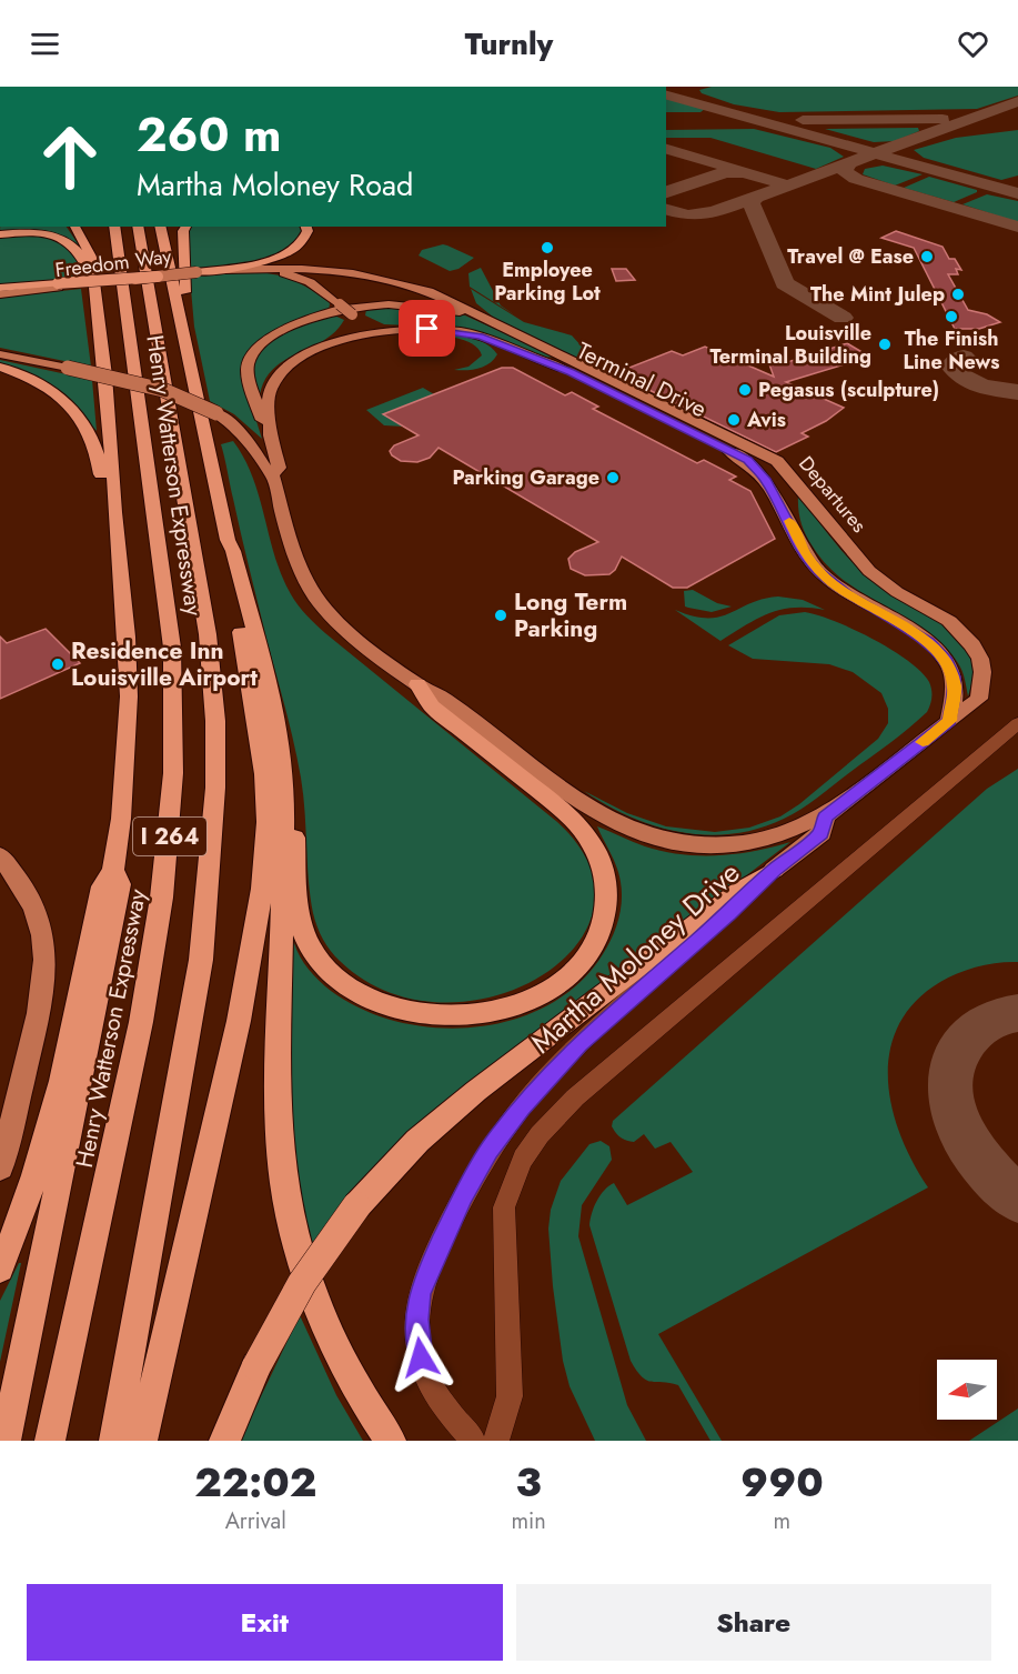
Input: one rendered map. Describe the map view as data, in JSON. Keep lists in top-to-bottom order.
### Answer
{
  "streets": {
    "highway": ["Henry Watterson Expressway", "I 264"],
    "main road": ["Freedom Way", "Terminal Drive", "Departures"],
    "street": ["Martha Moloney Drive"]
  },
  "crossings": [
    ["Terminal Drive", "Departures"]
  ],
  "places": [
    "Employee Parking Lot",
    "Travel @ Ease",
    "The Mint Julep",
    "The Finish Line News",
    "Louisville Terminal Building",
    "Pegasus (sculpture)",
    "Avis",
    "Parking Garage",
    "Long Term Parking",
    "Residence Inn Louisville Airport"
  ],
  "north": "left",
  "page": {
    "header": "Turnly",
    "turn": ["260 m", "Martha Moloney Road"],
    "eta": [
      "22:02",
      "Arrival",
      "3",
      "min",
      "990",
      "m"
    ],
    "buttons": ["Exit", "Share"]
  }
}
